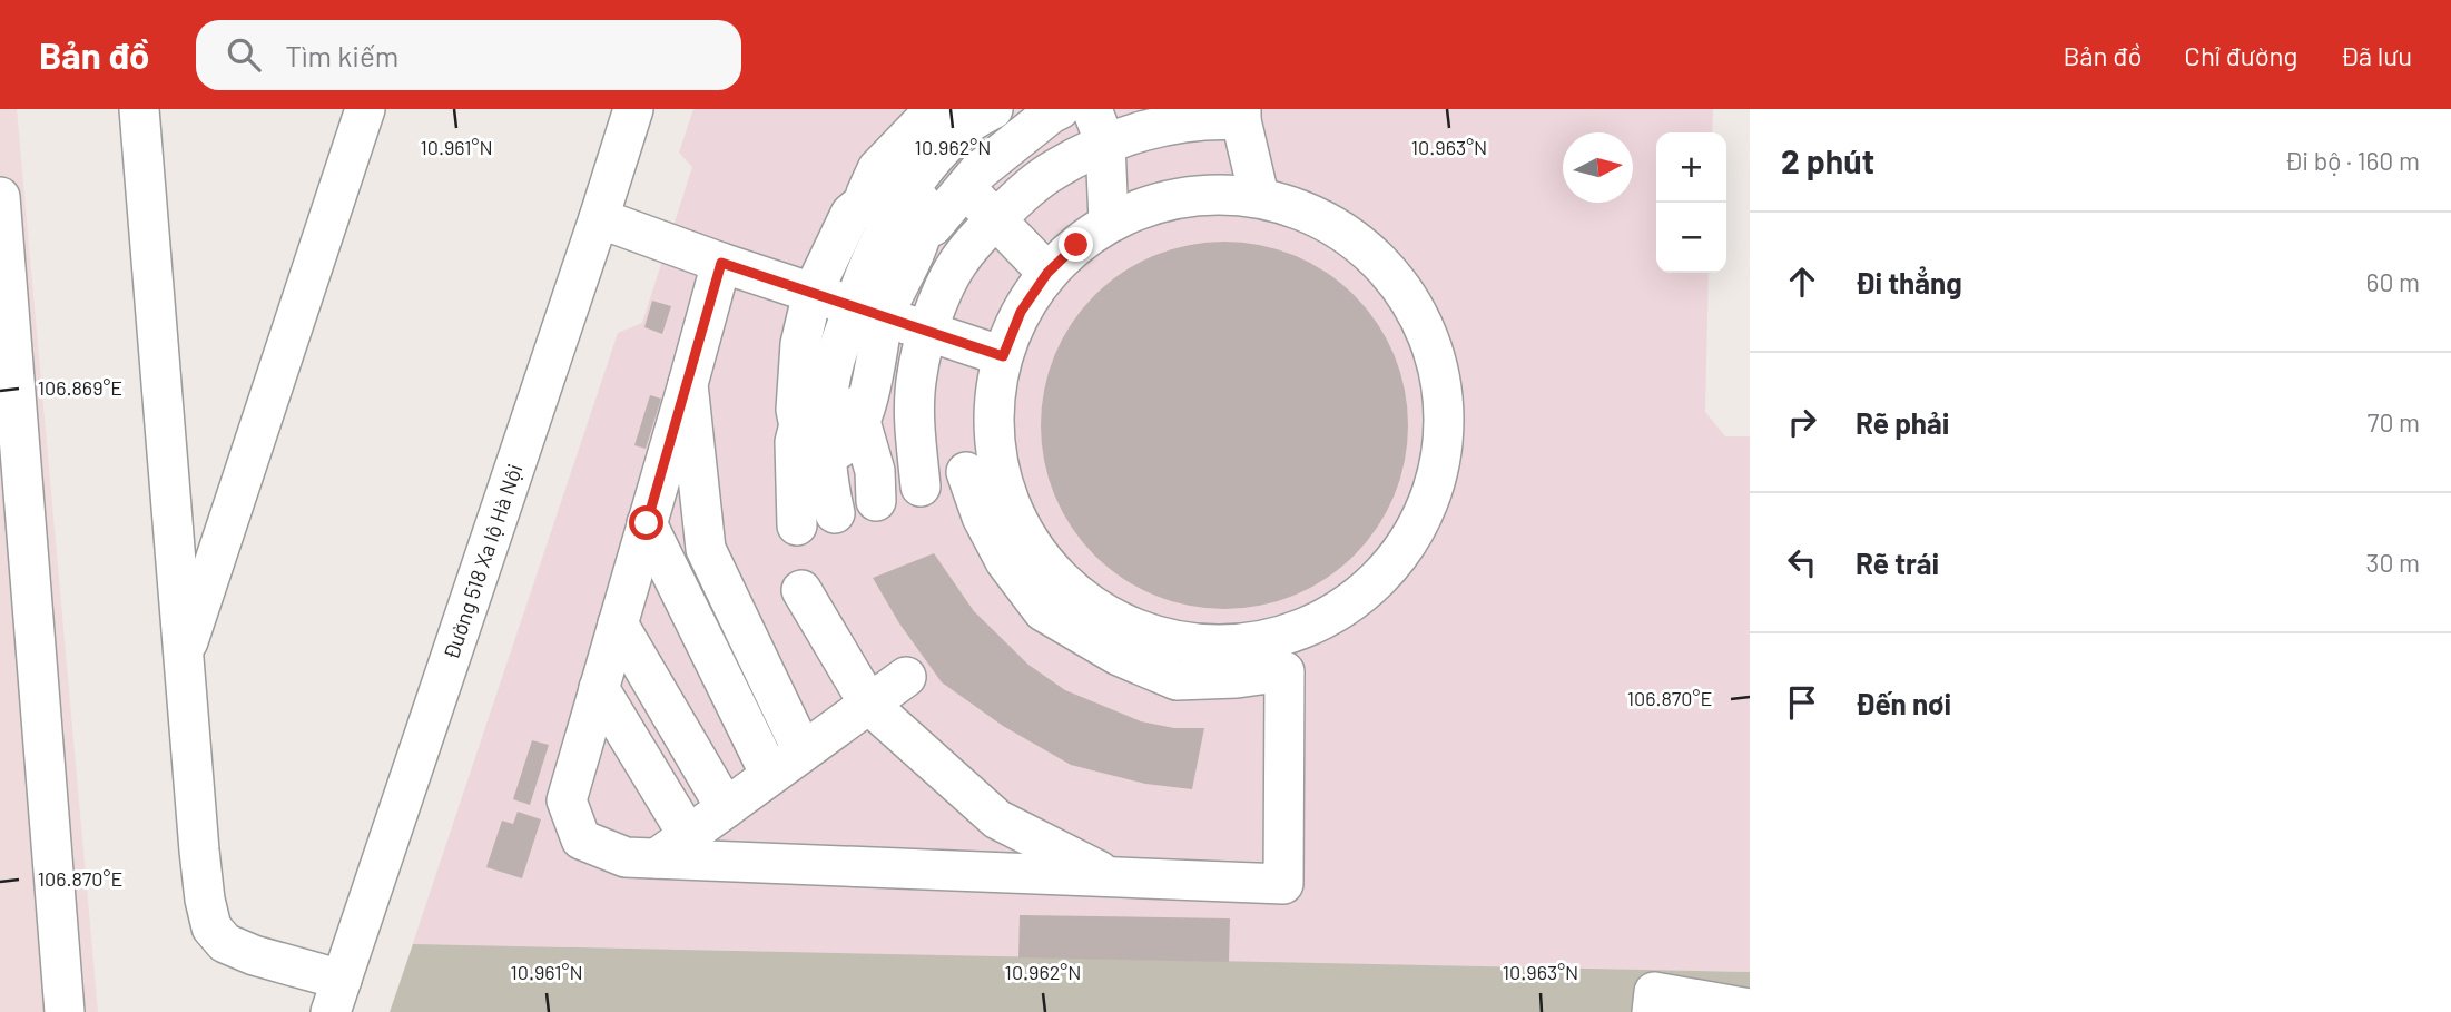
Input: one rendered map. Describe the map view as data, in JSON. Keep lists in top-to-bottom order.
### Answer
{
  "streets": {
    "street": ["Đường 518 Xa lộ Hà Nội"]
  },
  "north": "right",
  "page": {
    "header": "Bản đồ",
    "search": "Tìm kiếm",
    "nav": ["Bản đồ", "Chỉ đường", "Đã lưu"],
    "heading": ["2 phút", "Đi bộ · 160 m"],
    "map_buttons": ["+", "−"],
    "list": [
      ["Đi thẳng", "60 m"],
      ["Rẽ phải", "70 m"],
      ["Rẽ trái", "30 m"],
      "Đến nơi"
    ]
  },
  "coordinates": [
    "10.961°N",
    "10.962°N",
    "10.963°N",
    "106.869°E",
    "106.870°E"
  ]
}
